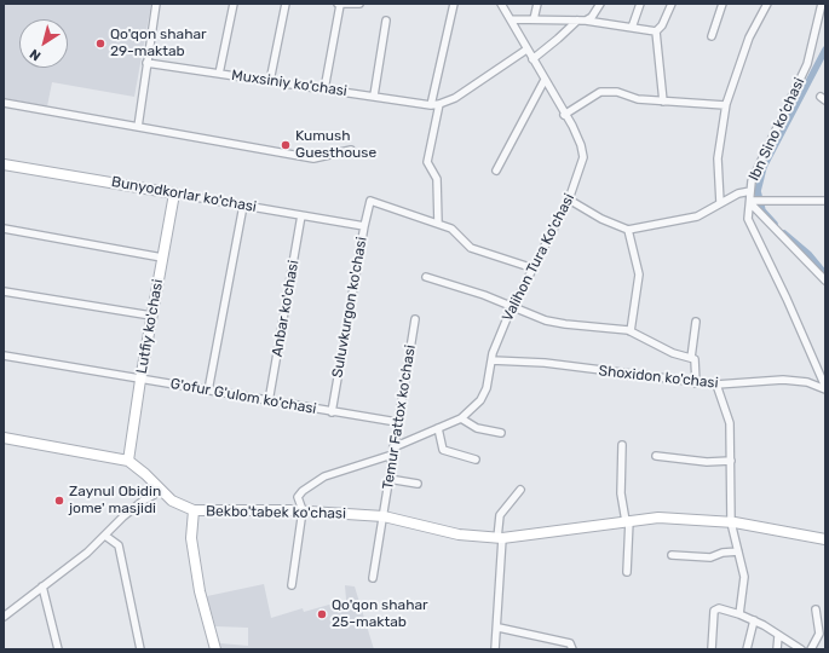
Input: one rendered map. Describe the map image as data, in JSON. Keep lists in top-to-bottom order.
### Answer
{
  "streets": {
    "main road": ["Bunyodkorlar ko'chasi", "Lutfiy ko'chasi", "Bekbo'tabek ko'chasi"],
    "street": [
      "Muxsiniy ko'chasi",
      "Ibn Sino ko‘chasi",
      "Valihon Tura Ko'chasi",
      "Suluvkurgon ko'chasi",
      "Anbar ko'chasi",
      "Shoxidon ko'chasi",
      "G'ofur G'ulom ko'chasi",
      "Temur Fattox ko'chasi"
    ]
  },
  "crossings": [
    ["Muxsiniy ko'chasi", "Valihon Tura Ko'chasi"],
    ["Ibn Sino ko‘chasi", "Shoxidon ko'chasi"],
    ["Bunyodkorlar ko'chasi", "Suluvkurgon ko'chasi"],
    ["Bunyodkorlar ko'chasi", "Anbar ko'chasi"],
    ["Bunyodkorlar ko'chasi", "Lutfiy ko'chasi"],
    ["Valihon Tura Ko'chasi", "Shoxidon ko'chasi"],
    ["Valihon Tura Ko'chasi", "Temur Fattox ko'chasi"],
    ["Valihon Tura Ko'chasi", "Bekbo'tabek ko'chasi"],
    ["Suluvkurgon ko'chasi", "G'ofur G'ulom ko'chasi"],
    ["Anbar ko'chasi", "G'ofur G'ulom ko'chasi"],
    ["Lutfiy ko'chasi", "G'ofur G'ulom ko'chasi"],
    ["Lutfiy ko'chasi", "Bekbo'tabek ko'chasi"],
    ["G'ofur G'ulom ko'chasi", "Temur Fattox ko'chasi"],
    ["Temur Fattox ko'chasi", "Bekbo'tabek ko'chasi"]
  ],
  "places": [
    "Qo'qon shahar 29-maktab",
    "Kumush Guesthouse",
    "Zaynul Obidin jome' masjidi",
    "Qo'qon shahar 25-maktab"
  ],
  "north": "bottom left"
}
